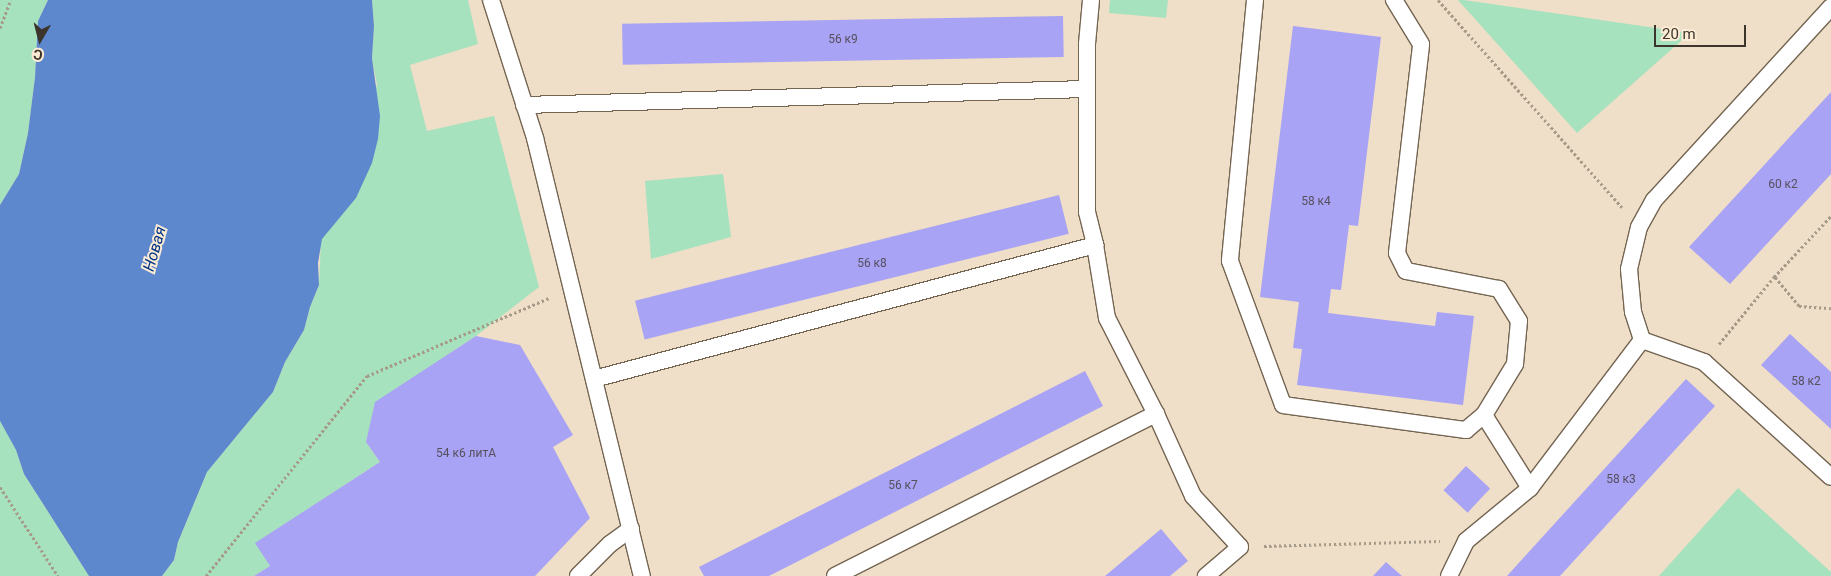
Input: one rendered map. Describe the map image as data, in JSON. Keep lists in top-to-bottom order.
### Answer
{
  "water": ["Новая"],
  "house_numbers": [
    "56 к9",
    "60 к2",
    "58 к4",
    "56 к8",
    "58 к2",
    "54 к6 литА",
    "58 к3",
    "56 к7"
  ],
  "scale_bar": "20 m",
  "north": "bottom"
}
